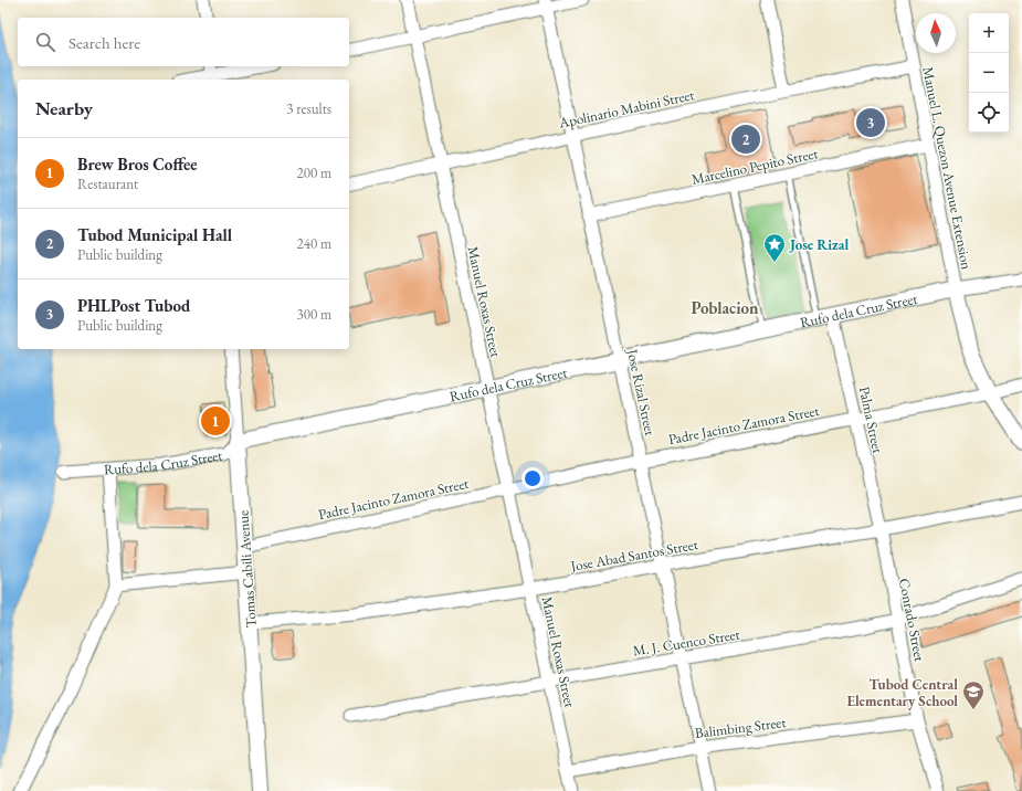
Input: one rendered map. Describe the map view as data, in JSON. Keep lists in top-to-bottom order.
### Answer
{
  "streets": {
    "street": [
      "Apolinario Mabini Street",
      "Marcelino Pepito Street",
      "Manuel L. Quezon Avenue Extension",
      "Manuel Roxas Street",
      "Rufo dela Cruz Street",
      "Jose Rizal Street",
      "Palma Street",
      "Padre Jacinto Zamora Street",
      "Jose Abad Santos Street",
      "Tomas Cabili Avenue",
      "Conrado Street",
      "M. J. Cuenco Street",
      "Balimbing Street"
    ]
  },
  "crossings": [
    ["Apolinario Mabini Street", "Manuel L. Quezon Avenue Extension"],
    ["Apolinario Mabini Street", "Manuel Roxas Street"],
    ["Apolinario Mabini Street", "Jose Rizal Street"],
    ["Marcelino Pepito Street", "Manuel L. Quezon Avenue Extension"],
    ["Marcelino Pepito Street", "Jose Rizal Street"],
    ["Manuel L. Quezon Avenue Extension", "Rufo dela Cruz Street"],
    ["Manuel Roxas Street", "Rufo dela Cruz Street"],
    ["Manuel Roxas Street", "Padre Jacinto Zamora Street"],
    ["Manuel Roxas Street", "Jose Abad Santos Street"],
    ["Manuel Roxas Street", "M. J. Cuenco Street"],
    ["Manuel Roxas Street", "Balimbing Street"],
    ["Rufo dela Cruz Street", "Jose Rizal Street"],
    ["Rufo dela Cruz Street", "Palma Street"],
    ["Rufo dela Cruz Street", "Tomas Cabili Avenue"],
    ["Jose Rizal Street", "Padre Jacinto Zamora Street"],
    ["Jose Rizal Street", "Jose Abad Santos Street"],
    ["Jose Rizal Street", "M. J. Cuenco Street"],
    ["Jose Rizal Street", "Balimbing Street"],
    ["Palma Street", "Padre Jacinto Zamora Street"],
    ["Palma Street", "Jose Abad Santos Street"],
    ["Palma Street", "Conrado Street"],
    ["Padre Jacinto Zamora Street", "Tomas Cabili Avenue"],
    ["Jose Abad Santos Street", "Tomas Cabili Avenue"],
    ["Jose Abad Santos Street", "Conrado Street"],
    ["Conrado Street", "M. J. Cuenco Street"],
    ["Conrado Street", "Balimbing Street"]
  ],
  "districts": ["Poblacion"],
  "places": {
    "place": ["Jose Rizal"],
    "school or university": ["Tubod Central Elementary School"]
  },
  "north": "top",
  "page": {
    "map_buttons": ["+", "−"],
    "search": "Search here",
    "heading": ["Nearby", "3 results"],
    "pins": ["3", "2", "1"],
    "list": [
      {
        "mark": "1",
        "name": "Brew Bros Coffee",
        "note": "Restaurant",
        "value": "200 m"
      },
      {
        "mark": "2",
        "name": "Tubod Municipal Hall",
        "note": "Public building",
        "value": "240 m"
      },
      {
        "mark": "3",
        "name": "PHLPost Tubod",
        "note": "Public building",
        "value": "300 m"
      }
    ]
  }
}
